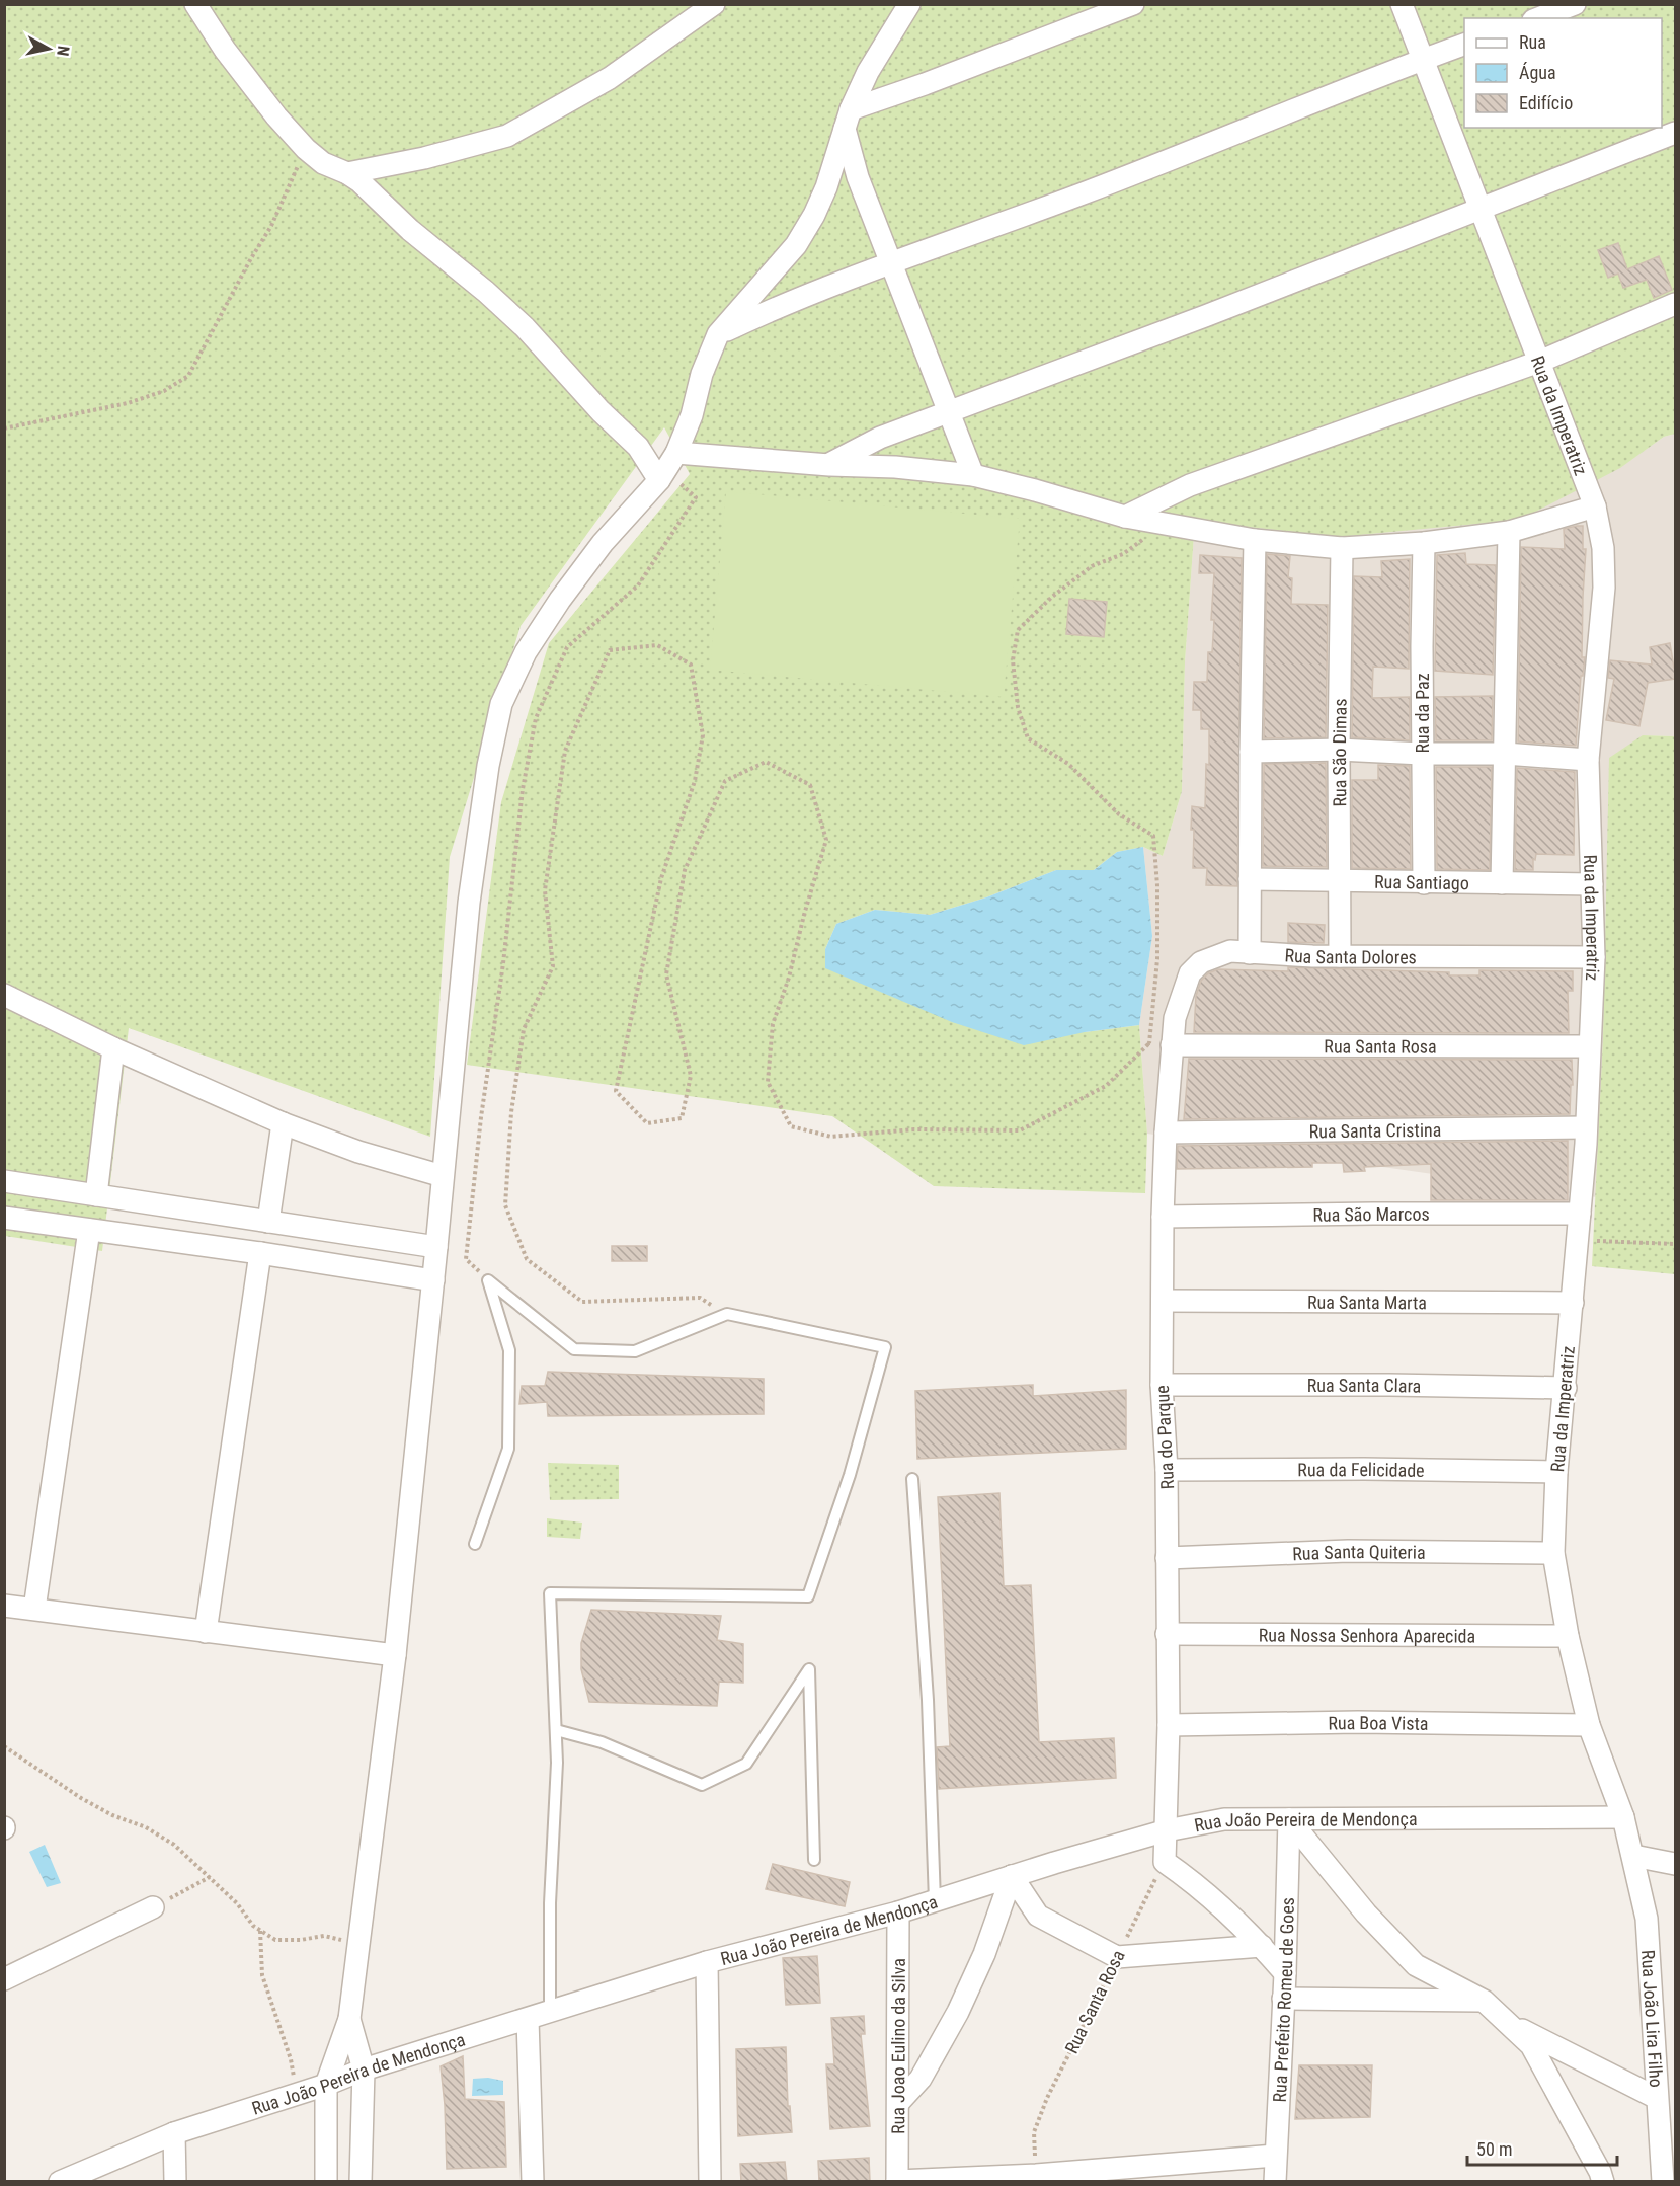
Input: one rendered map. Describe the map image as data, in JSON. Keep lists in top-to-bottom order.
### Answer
{
  "streets": {
    "street": [
      "Rua da Imperatriz",
      "Rua da Paz",
      "Rua São Dimas",
      "Rua Santiago",
      "Rua Santa Dolores",
      "Rua Santa Rosa",
      "Rua Santa Cristina",
      "Rua São Marcos",
      "Rua Santa Marta",
      "Rua Santa Clara",
      "Rua do Parque",
      "Rua da Felicidade",
      "Rua Santa Quiteria",
      "Rua Nossa Senhora Aparecida",
      "Rua Boa Vista",
      "Rua João Pereira de Mendonça",
      "Rua Prefeito Romeu de Goes",
      "Rua João Lira Filho",
      "Rua Joao Eulino da Silva"
    ]
  },
  "crossings": [
    ["Rua da Imperatriz", "Rua Santiago"],
    ["Rua da Imperatriz", "Rua Santa Dolores"],
    ["Rua da Imperatriz", "Rua Santa Rosa"],
    ["Rua da Imperatriz", "Rua Santa Cristina"],
    ["Rua da Imperatriz", "Rua São Marcos"],
    ["Rua da Imperatriz", "Rua Santa Marta"],
    ["Rua da Imperatriz", "Rua Santa Clara"],
    ["Rua da Imperatriz", "Rua da Felicidade"],
    ["Rua da Imperatriz", "Rua Santa Quiteria"],
    ["Rua da Imperatriz", "Rua Nossa Senhora Aparecida"],
    ["Rua da Imperatriz", "Rua Boa Vista"],
    ["Rua da Imperatriz", "Rua João Pereira de Mendonça"],
    ["Rua da Imperatriz", "Rua João Lira Filho"],
    ["Rua da Paz", "Rua Santiago"],
    ["Rua São Dimas", "Rua Santiago"],
    ["Rua São Dimas", "Rua Santa Dolores"],
    ["Rua Santa Dolores", "Rua Santa Rosa"],
    ["Rua Santa Dolores", "Rua do Parque"],
    ["Rua Santa Rosa", "Rua do Parque"],
    ["Rua Santa Cristina", "Rua do Parque"],
    ["Rua São Marcos", "Rua do Parque"],
    ["Rua Santa Marta", "Rua do Parque"],
    ["Rua Santa Clara", "Rua do Parque"],
    ["Rua do Parque", "Rua da Felicidade"],
    ["Rua do Parque", "Rua Santa Quiteria"],
    ["Rua do Parque", "Rua Nossa Senhora Aparecida"],
    ["Rua do Parque", "Rua Boa Vista"],
    ["Rua do Parque", "Rua João Pereira de Mendonça"],
    ["Rua João Pereira de Mendonça", "Rua Prefeito Romeu de Goes"],
    ["Rua João Pereira de Mendonça", "Rua Joao Eulino da Silva"]
  ],
  "legend": ["Rua", "Água", "Edifício"],
  "scale_bar": "50 m",
  "north": "right"
}
